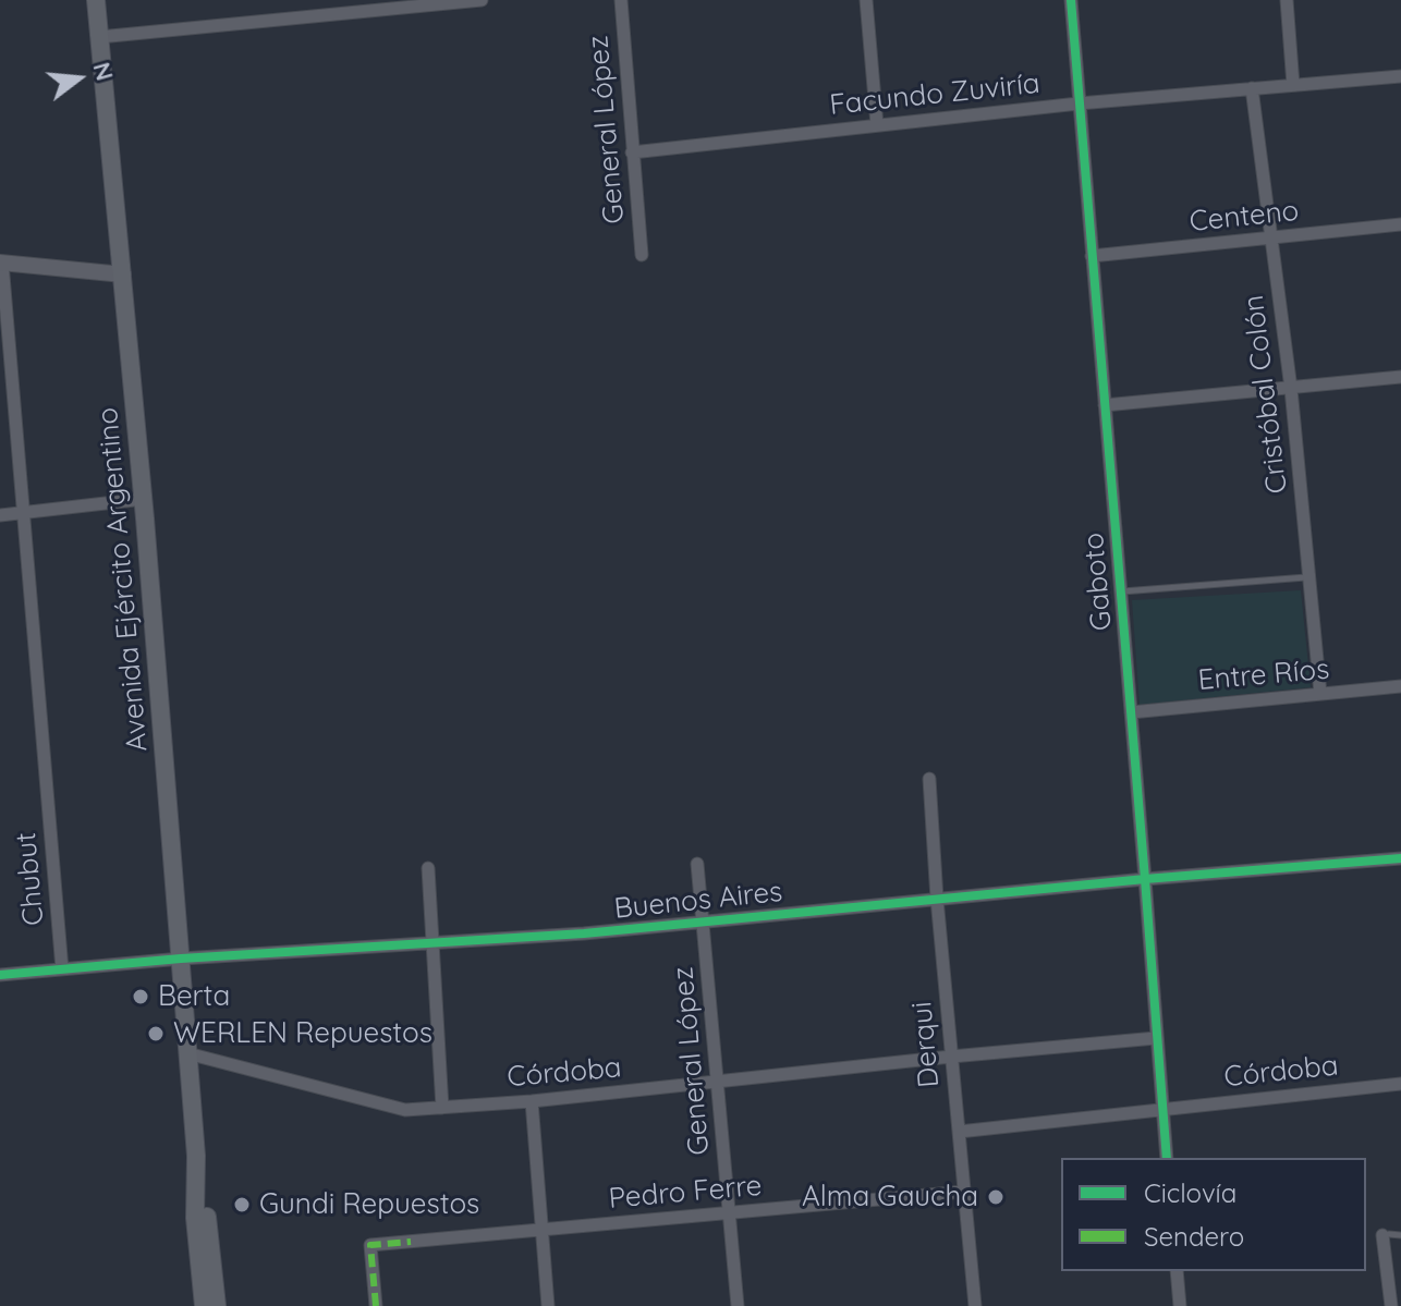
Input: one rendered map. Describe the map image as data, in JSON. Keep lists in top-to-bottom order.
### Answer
{
  "streets": {
    "main road": ["Avenida Ejército Argentino"],
    "street": [
      "Facundo Zuviría",
      "General López",
      "Centeno",
      "Cristóbal Colón",
      "Gaboto",
      "Entre Ríos",
      "Chubut",
      "Buenos Aires",
      "Derqui",
      "Córdoba",
      "Pedro Ferre"
    ]
  },
  "crossings": [
    ["Facundo Zuviría", "General López"],
    ["Facundo Zuviría", "Cristóbal Colón"],
    ["Facundo Zuviría", "Gaboto"],
    ["General López", "Buenos Aires"],
    ["General López", "Córdoba"],
    ["General López", "Pedro Ferre"],
    ["Centeno", "Cristóbal Colón"],
    ["Centeno", "Gaboto"],
    ["Cristóbal Colón", "Entre Ríos"],
    ["Avenida Ejército Argentino", "Buenos Aires"],
    ["Avenida Ejército Argentino", "Córdoba"],
    ["Gaboto", "Entre Ríos"],
    ["Gaboto", "Buenos Aires"],
    ["Gaboto", "Córdoba"],
    ["Chubut", "Buenos Aires"],
    ["Buenos Aires", "Derqui"],
    ["Derqui", "Córdoba"],
    ["Derqui", "Pedro Ferre"]
  ],
  "places": [
    "Berta",
    "WERLEN Repuestos",
    "Alma Gaucha",
    "Gundi Repuestos"
  ],
  "legend": ["Ciclovía", "Sendero"],
  "north": "right"
}
